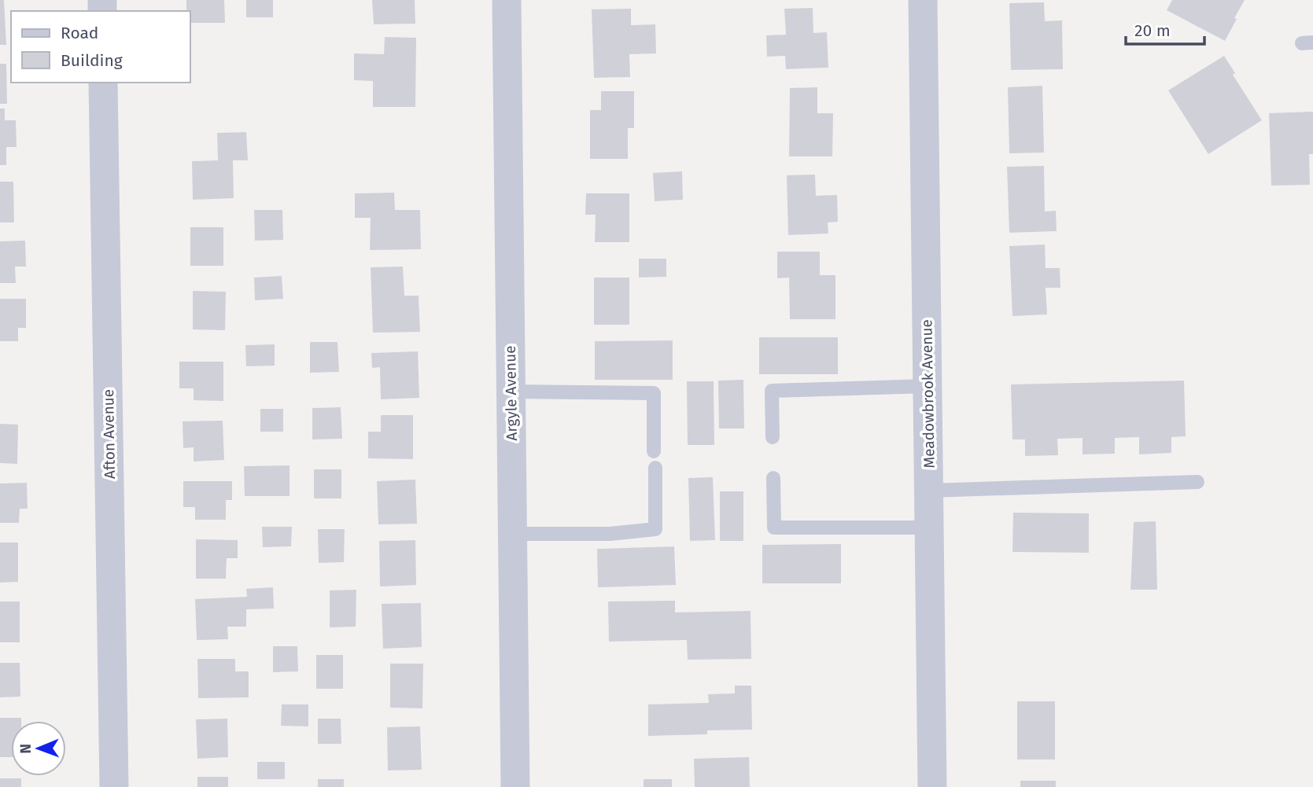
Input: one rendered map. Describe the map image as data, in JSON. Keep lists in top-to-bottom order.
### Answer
{
  "streets": {
    "street": ["Argyle Avenue", "Meadowbrook Avenue", "Afton Avenue"]
  },
  "legend": ["Road", "Building"],
  "scale_bar": "20 m",
  "north": "left"
}
